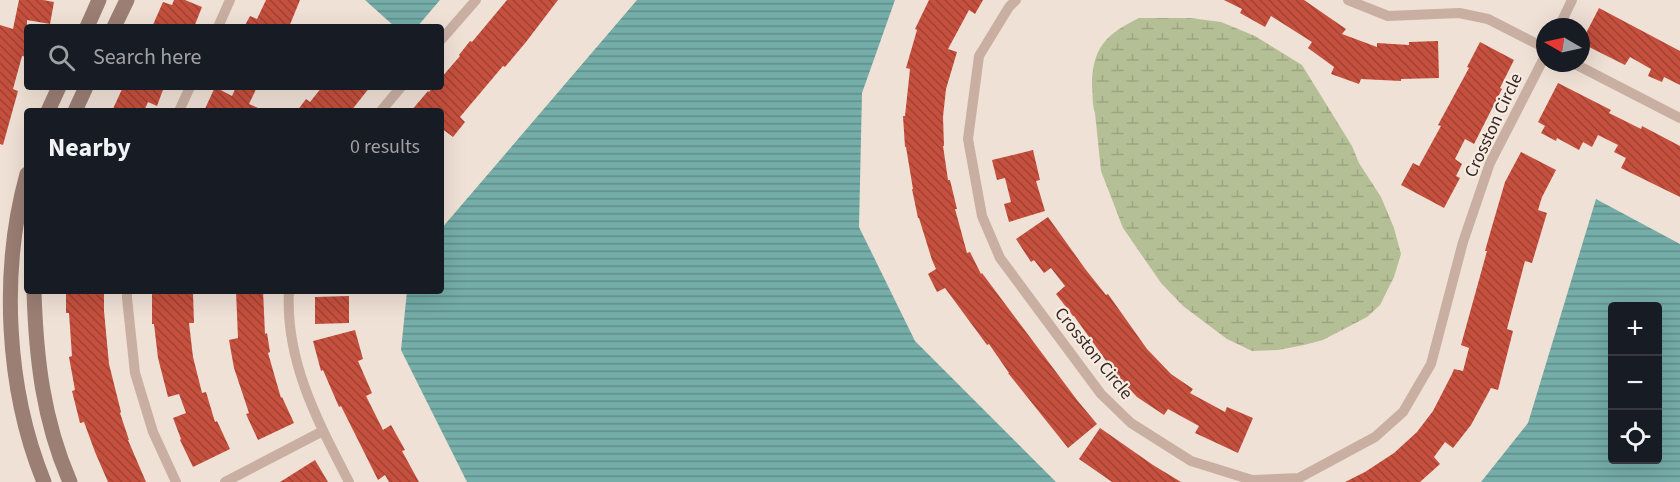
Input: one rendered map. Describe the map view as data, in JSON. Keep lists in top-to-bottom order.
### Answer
{
  "streets": {
    "street": ["Crosston Circle"]
  },
  "north": "left",
  "page": {
    "search": "Search here",
    "heading": ["Nearby", "0 results"],
    "map_buttons": ["+", "−"]
  }
}
